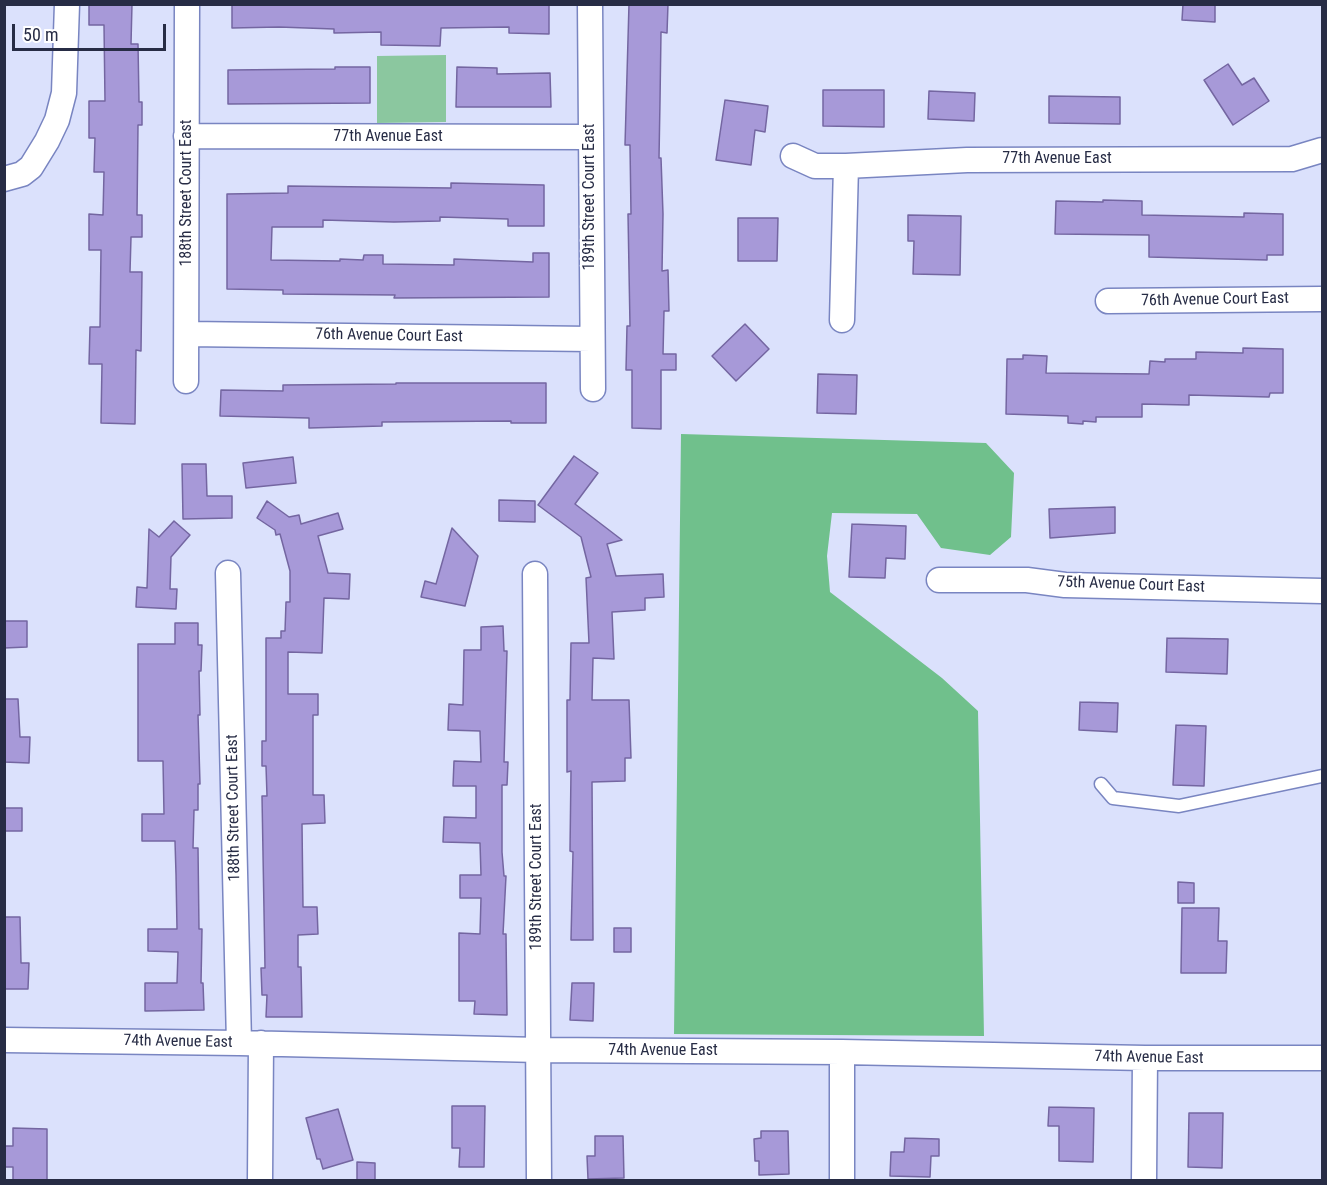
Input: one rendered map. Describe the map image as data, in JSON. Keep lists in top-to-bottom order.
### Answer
{
  "streets": {
    "street": [
      "77th Avenue East",
      "188th Street Court East",
      "189th Street Court East",
      "76th Avenue Court East",
      "75th Avenue Court East",
      "74th Avenue East"
    ]
  },
  "crossings": [
    ["77th Avenue East", "188th Street Court East"],
    ["77th Avenue East", "189th Street Court East"],
    ["188th Street Court East", "76th Avenue Court East"],
    ["188th Street Court East", "74th Avenue East"],
    ["189th Street Court East", "76th Avenue Court East"],
    ["189th Street Court East", "74th Avenue East"]
  ],
  "scale_bar": "50 m"
}
